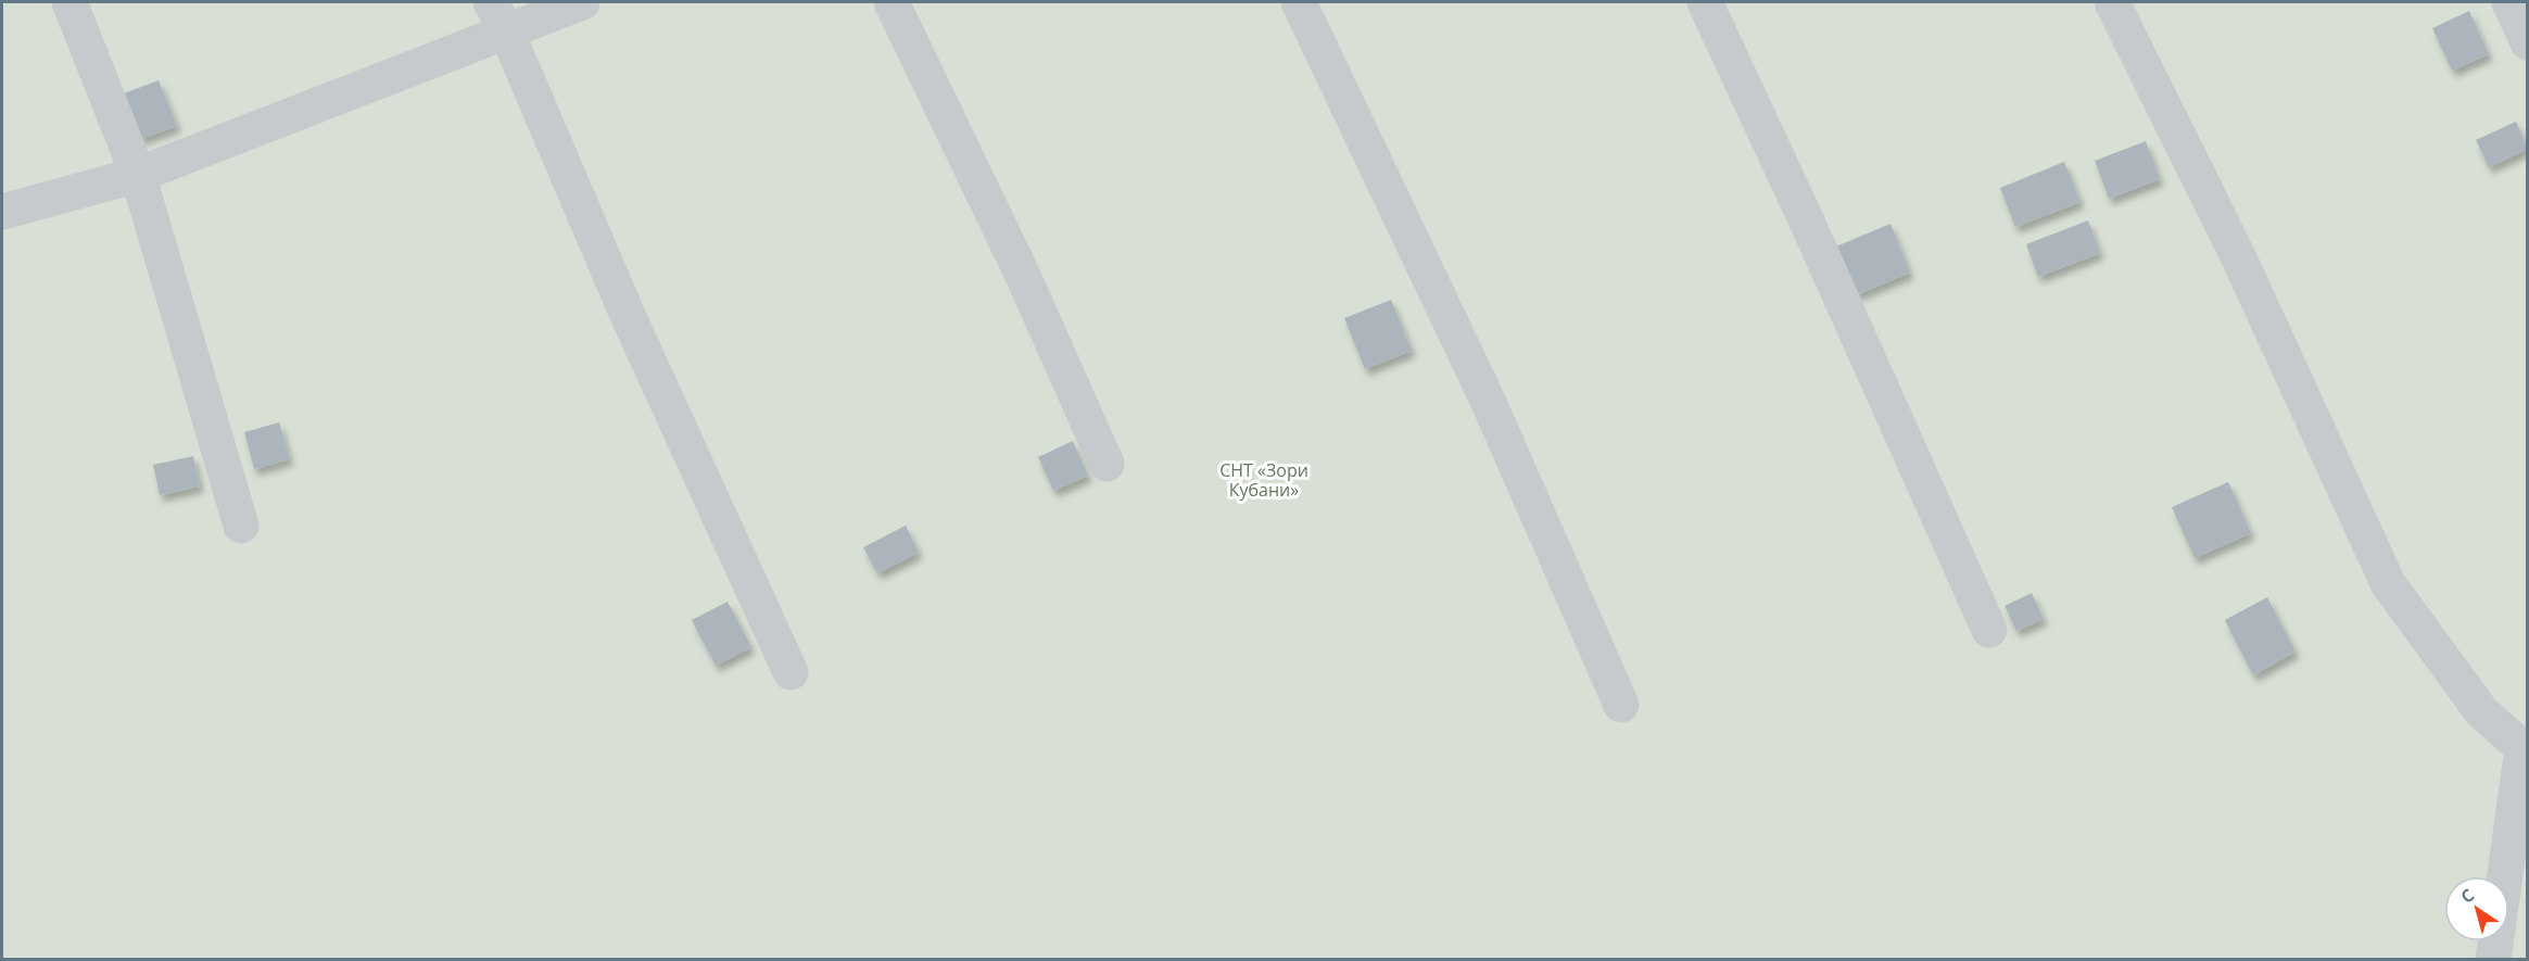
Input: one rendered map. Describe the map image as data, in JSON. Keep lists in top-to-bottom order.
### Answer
{
  "parks": ["СНТ «Зори Кубани»"],
  "north": "top left"
}
